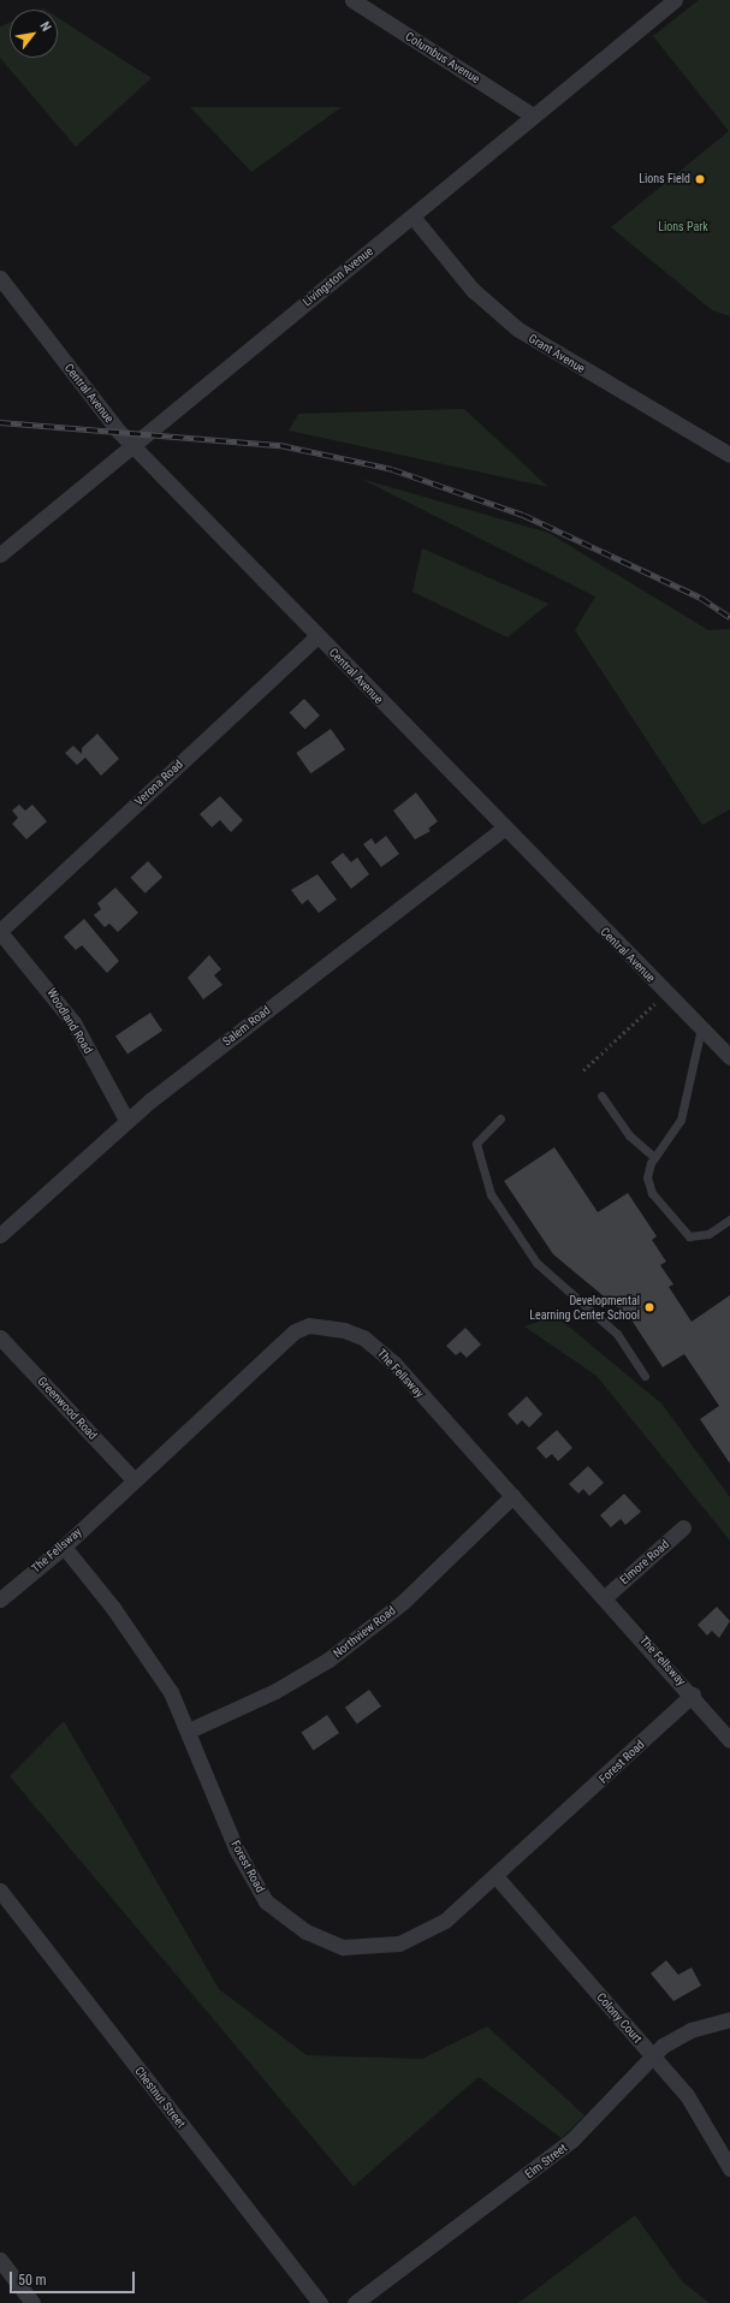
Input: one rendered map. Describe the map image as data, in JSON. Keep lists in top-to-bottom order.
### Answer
{
  "streets": {
    "street": [
      "Columbus Avenue",
      "Livingston Avenue",
      "Grant Avenue",
      "Central Avenue",
      "Verona Road",
      "Woodland Road",
      "Salem Road",
      "The Fellsway",
      "Greenwood Road",
      "Elmore Road",
      "Northview Road",
      "Forest Road",
      "Colony Court",
      "Chestnut Street",
      "Elm Street"
    ]
  },
  "crossings": [
    ["Columbus Avenue", "Livingston Avenue"],
    ["Livingston Avenue", "Grant Avenue"],
    ["Livingston Avenue", "Central Avenue"],
    ["Central Avenue", "Verona Road"],
    ["Central Avenue", "Salem Road"],
    ["Verona Road", "Woodland Road"],
    ["Woodland Road", "Salem Road"],
    ["The Fellsway", "Greenwood Road"],
    ["The Fellsway", "Elmore Road"],
    ["The Fellsway", "Northview Road"],
    ["The Fellsway", "Forest Road"],
    ["Northview Road", "Forest Road"],
    ["Forest Road", "Colony Court"],
    ["Colony Court", "Elm Street"]
  ],
  "parks": ["Lions Park"],
  "places": ["Lions Field", "Developmental Learning Center School"],
  "scale_bar": "50 m",
  "north": "top right"
}
